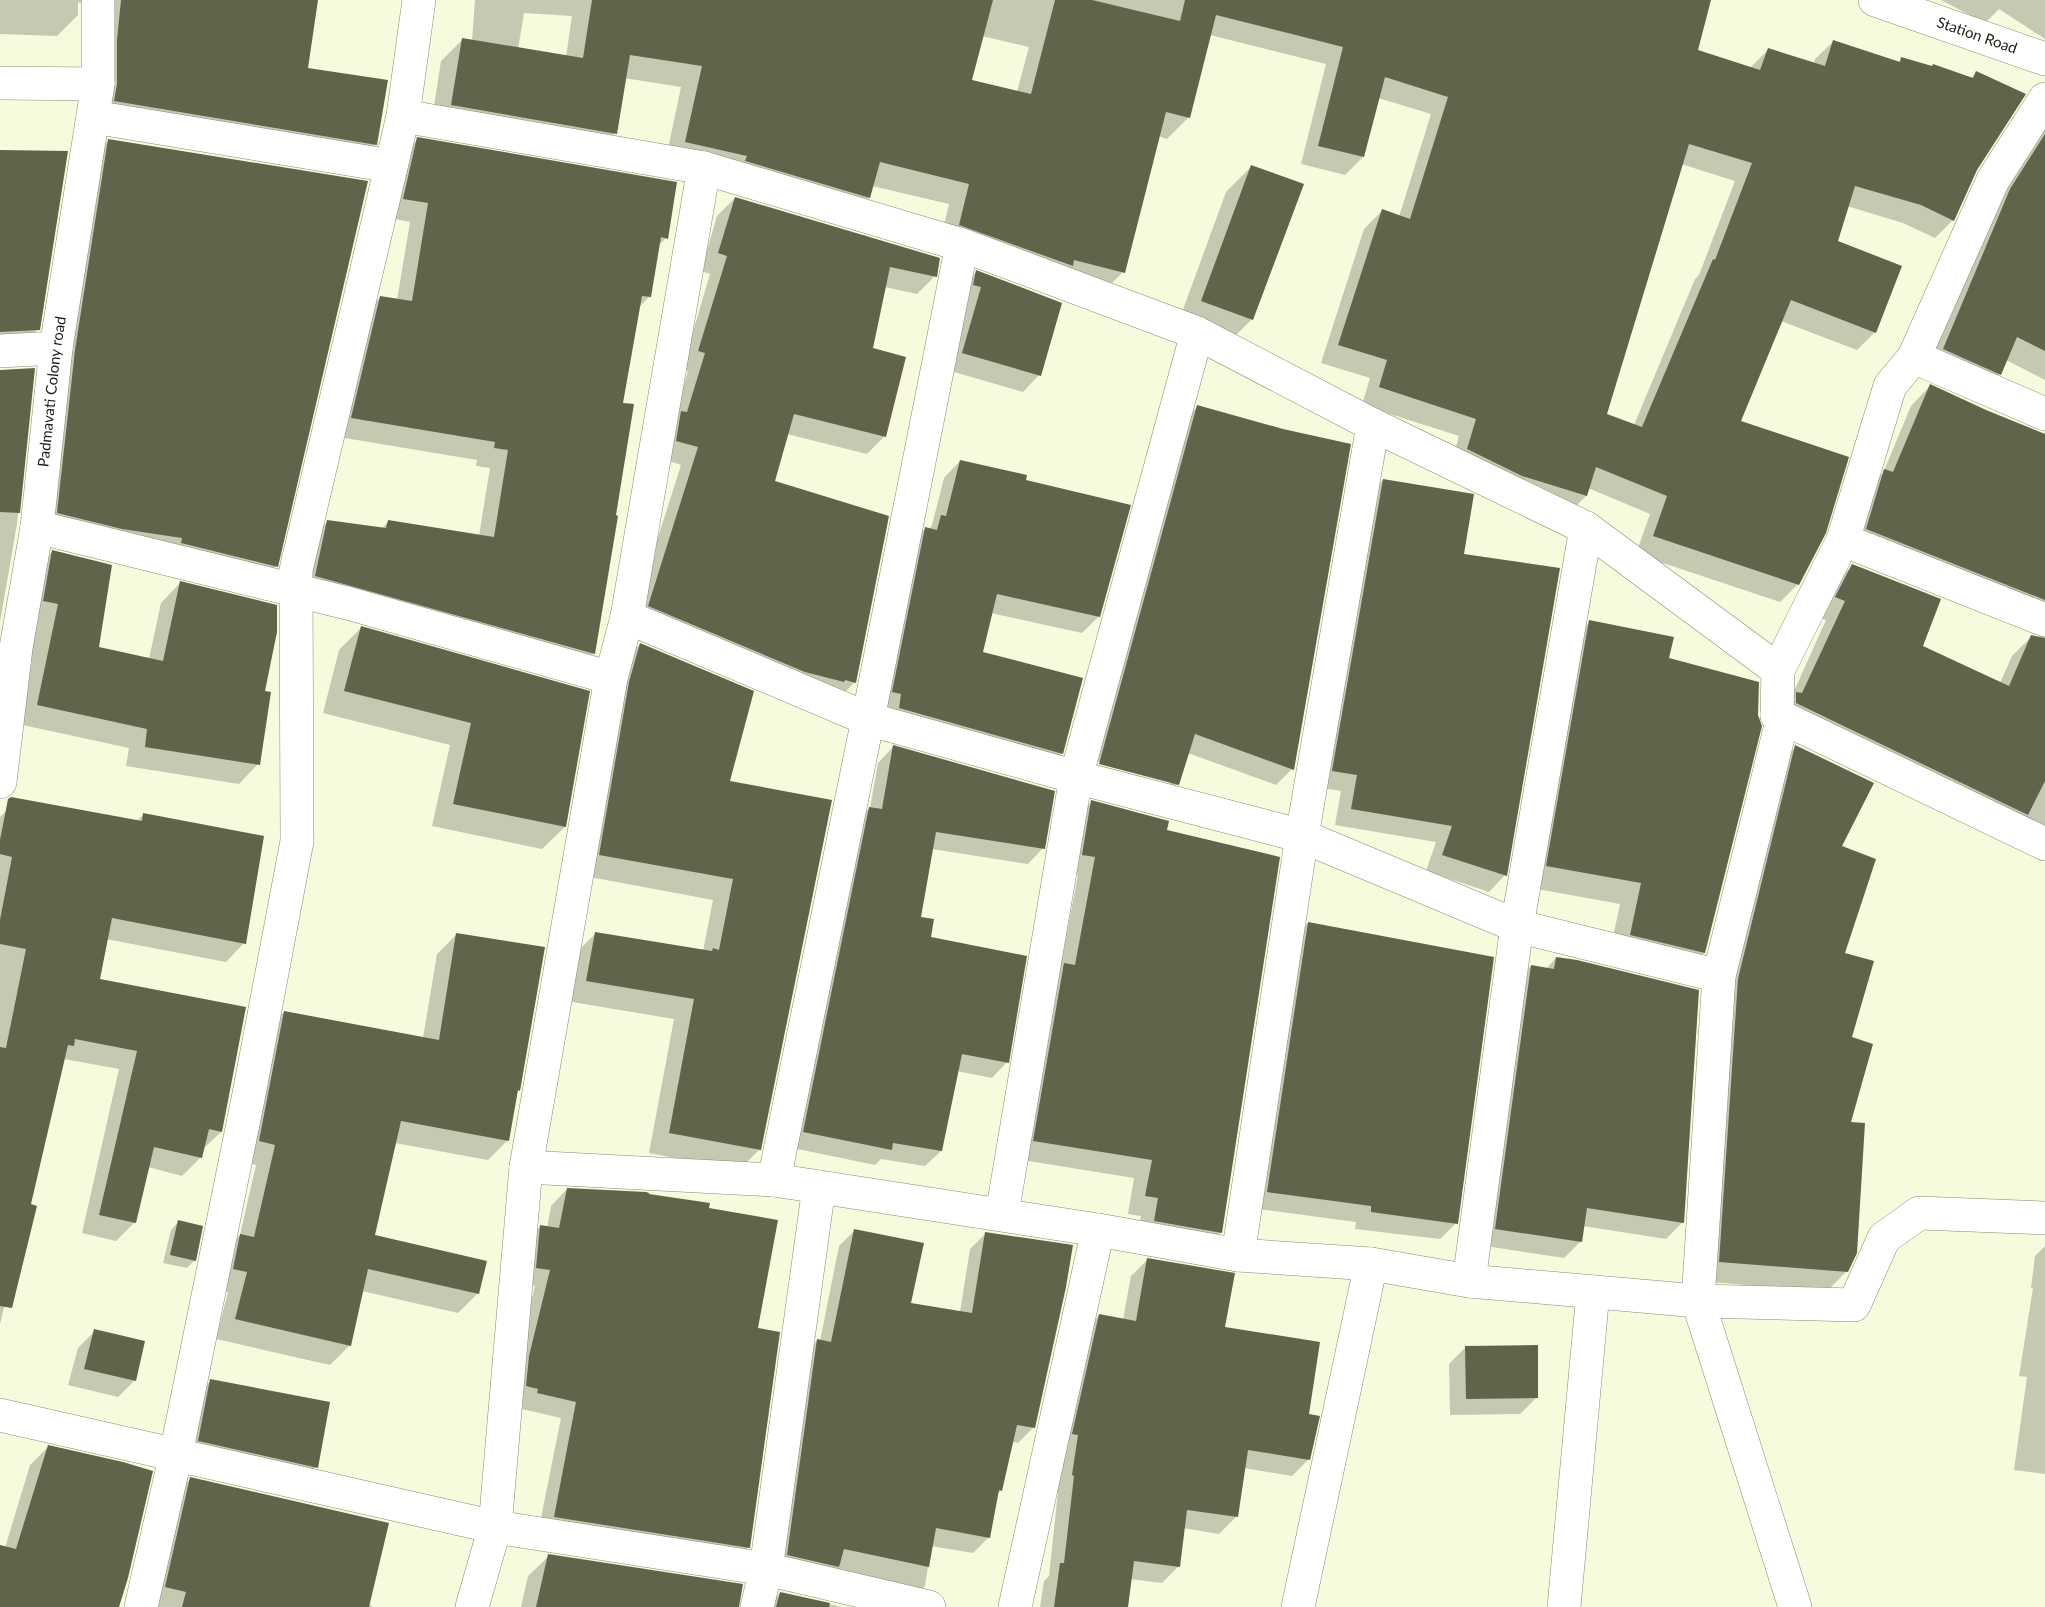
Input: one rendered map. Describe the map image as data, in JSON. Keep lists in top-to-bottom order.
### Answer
{
  "streets": {
    "street": ["Station Road", "Padmavati Colony road"]
  }
}
